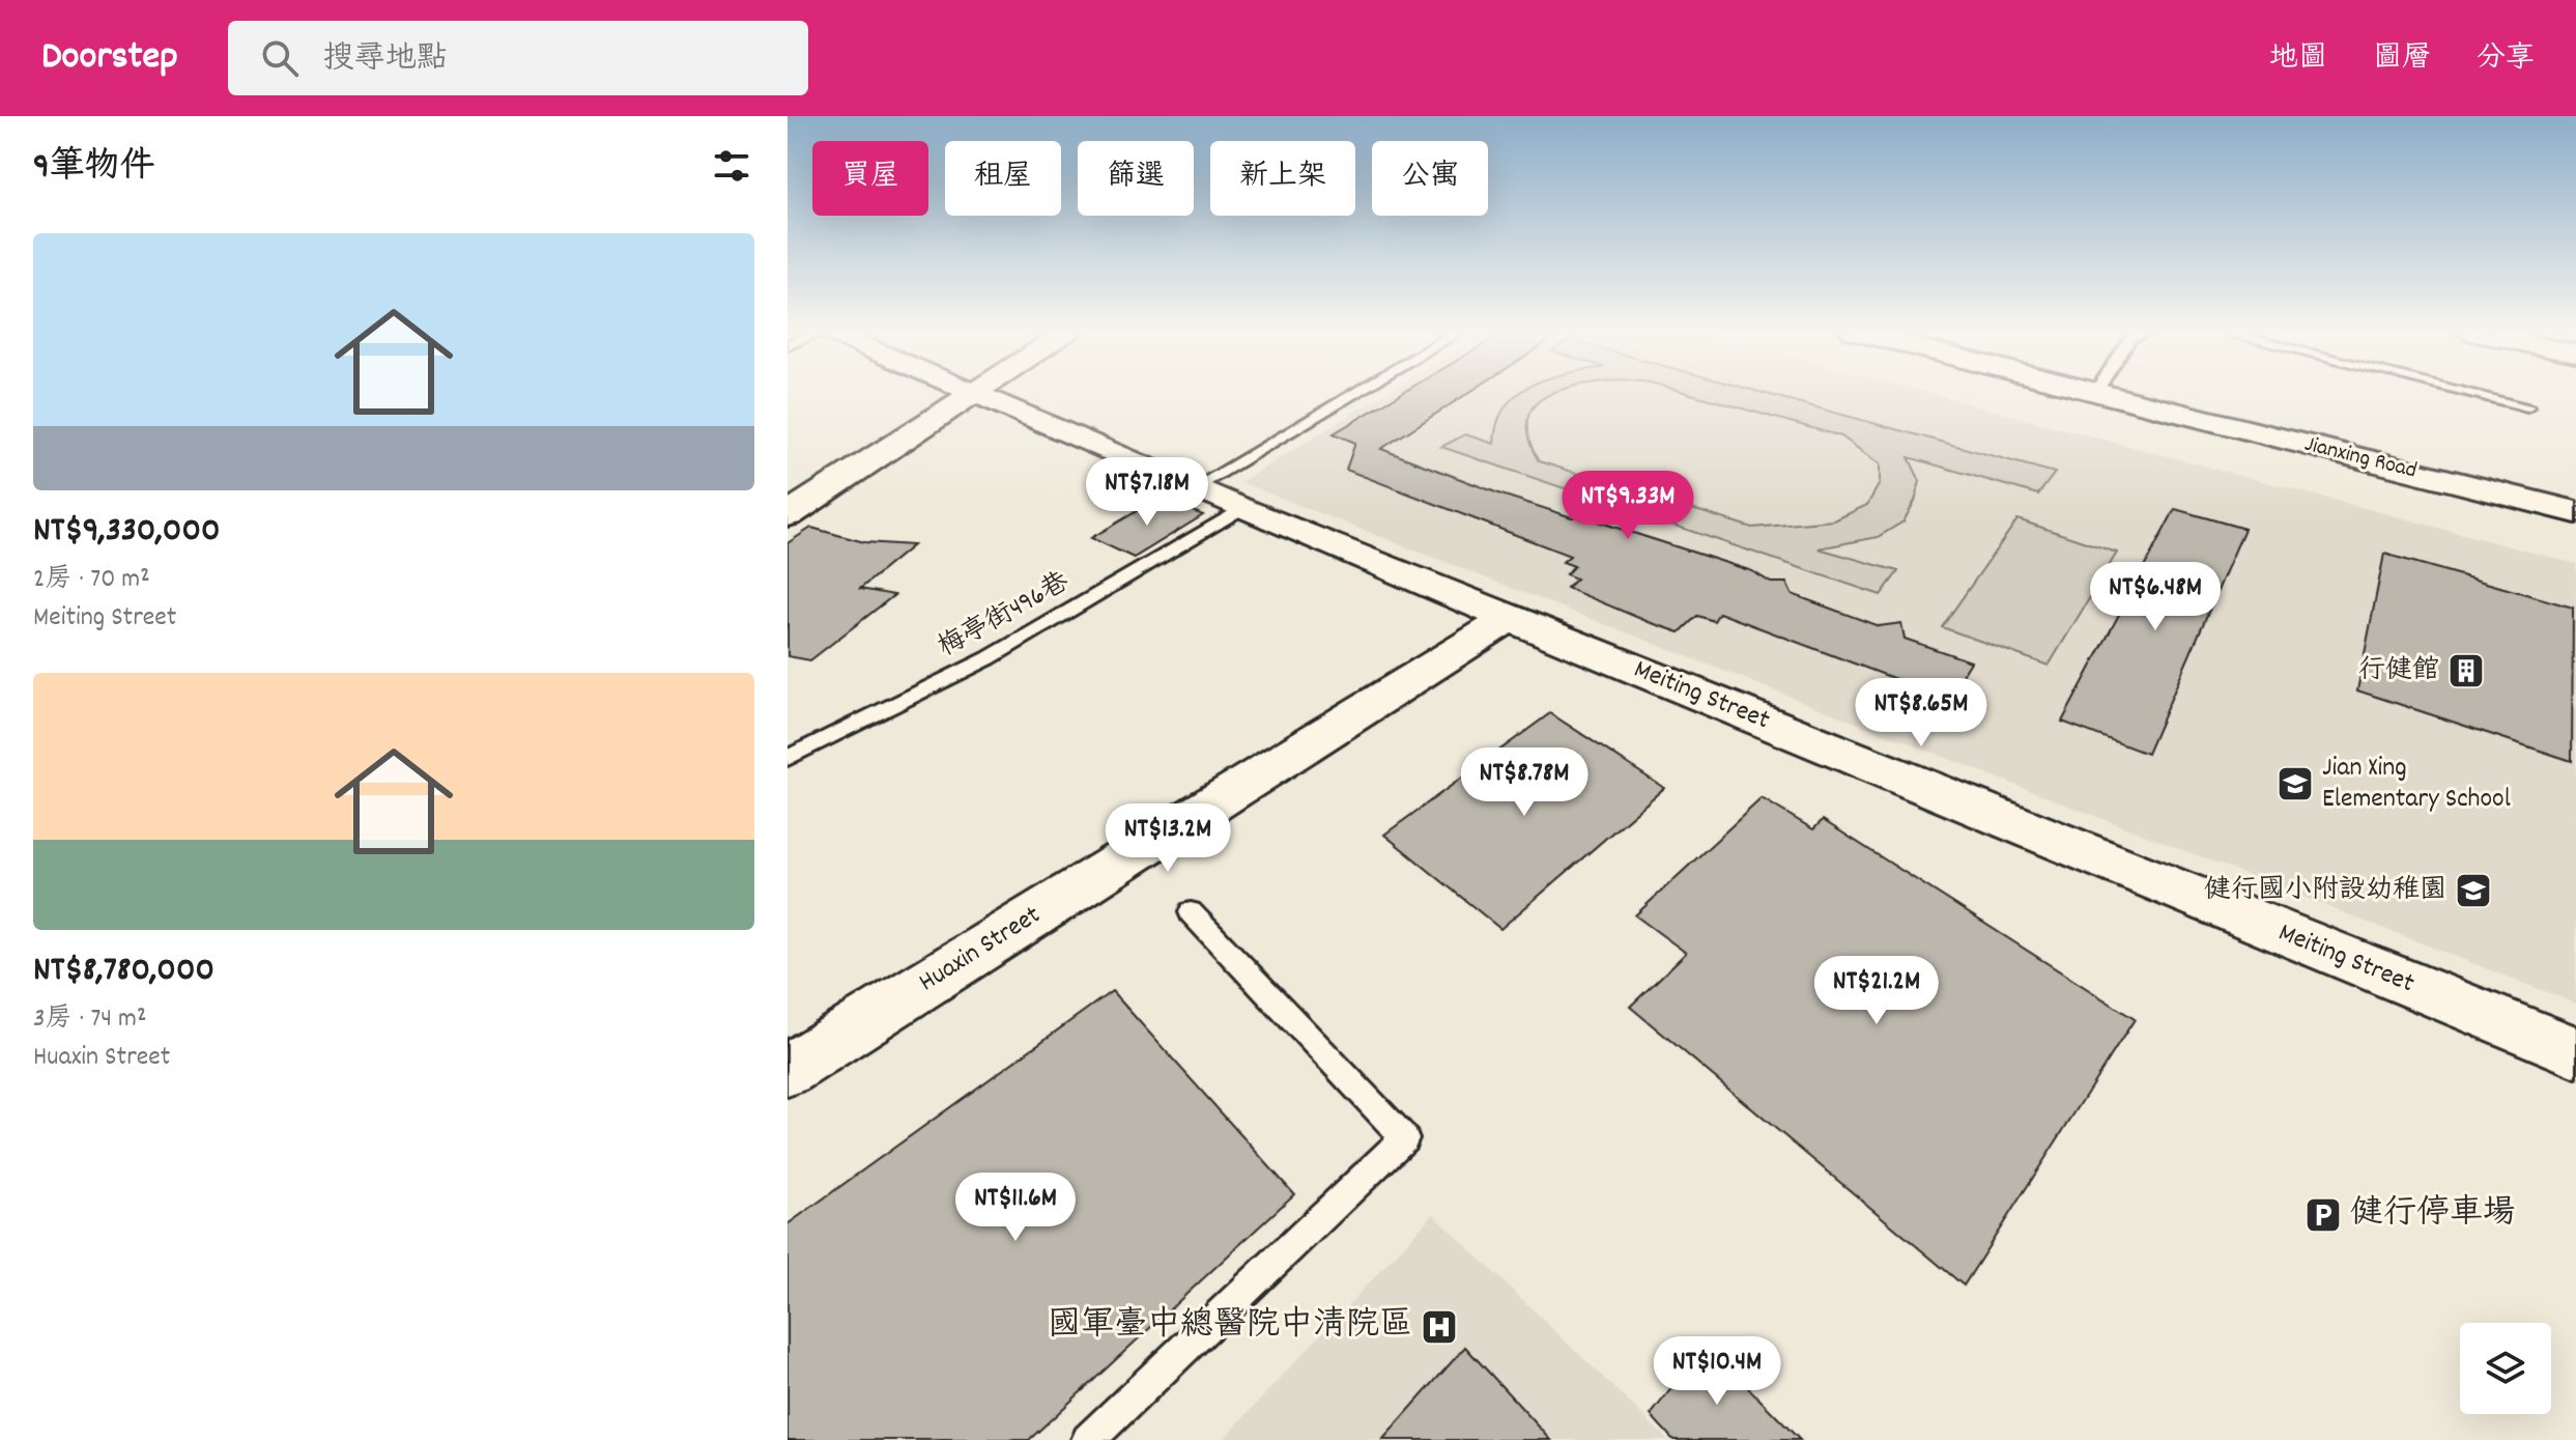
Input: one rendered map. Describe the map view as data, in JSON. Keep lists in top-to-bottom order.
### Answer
{
  "streets": {
    "main road": ["Jianxing Road"],
    "street": ["Meiting Street", "Huaxin Street"],
    "lane": ["梅亭街496巷"]
  },
  "crossings": [
    ["梅亭街496巷", "Meiting Street"],
    ["Meiting Street", "Huaxin Street"]
  ],
  "places": {
    "building": ["行健館"],
    "school or university": ["Jian Xing Elementary School", "健行國小附設幼稚園"],
    "parking": ["健行停車場"],
    "hospital": ["國軍臺中總醫院中清院區"]
  },
  "page": {
    "header": "Doorstep",
    "search": "搜尋地點",
    "nav": ["地圖", "圖層", "分享"],
    "heading": "9筆物件",
    "chip": [
      "買屋",
      "租屋",
      "篩選",
      "新上架",
      "公寓"
    ],
    "list": [
      {
        "name": "NT$9,330,000",
        "note": "2房 · 70 m² · Meiting Street"
      },
      {
        "name": "NT$8,780,000",
        "note": "3房 · 74 m² · Huaxin Street"
      }
    ],
    "price": [
      "NT$7.18M",
      "NT$9.33M",
      "NT$6.48M",
      "NT$8.65M",
      "NT$8.78M",
      "NT$13.2M",
      "NT$21.2M",
      "NT$11.6M",
      "NT$10.4M"
    ]
  }
}
